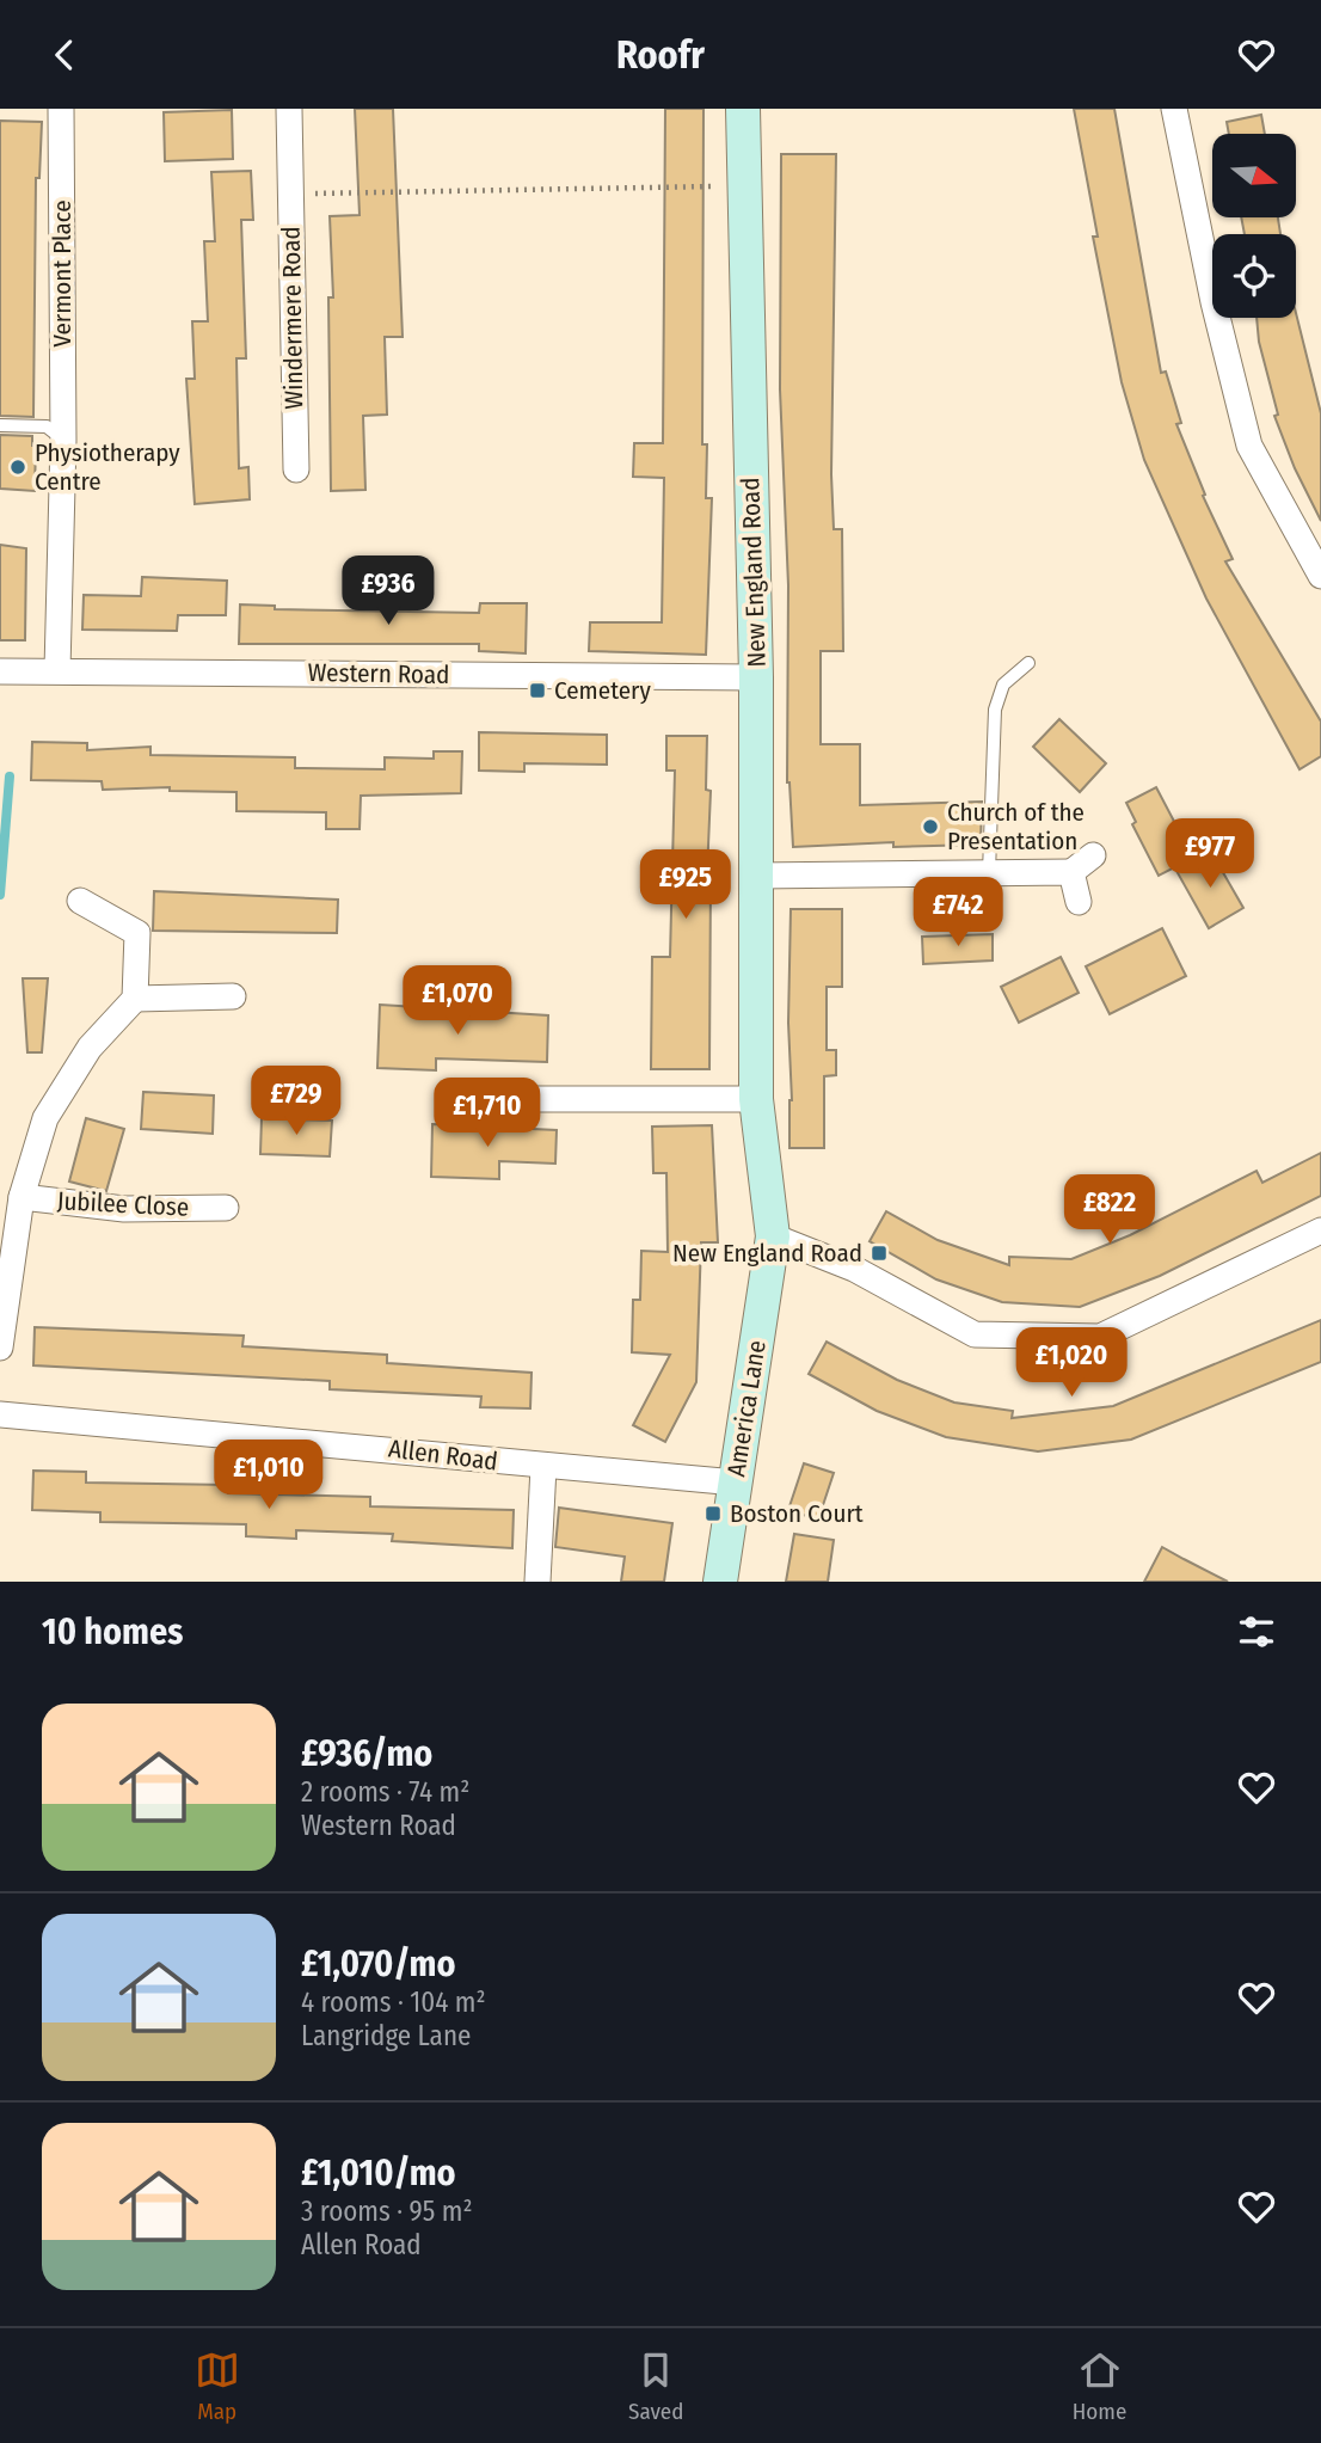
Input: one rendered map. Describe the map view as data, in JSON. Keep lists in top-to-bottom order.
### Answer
{
  "streets": {
    "street": [
      "Vermont Place",
      "Windermere Road",
      "New England Road",
      "Western Road",
      "Jubilee Close",
      "America Lane",
      "Allen Road"
    ]
  },
  "crossings": [
    ["Vermont Place", "Western Road"],
    ["New England Road", "Western Road"],
    ["New England Road", "America Lane"],
    ["America Lane", "Allen Road"]
  ],
  "places": {
    "other": ["Physiotherapy Centre", "Church of the Presentation"],
    "transit": ["Cemetery", "New England Road", "Boston Court"]
  },
  "north": "right",
  "page": {
    "header": "Roofr",
    "price": [
      "£936",
      "£977",
      "£925",
      "£742",
      "£1,070",
      "£729",
      "£1,710",
      "£822",
      "£1,020",
      "£1,010"
    ],
    "heading": "10 homes",
    "list": [
      {
        "name": "£936/mo",
        "note": "2 rooms · 74 m² · Western Road"
      },
      {
        "name": "£1,070/mo",
        "note": "4 rooms · 104 m² · Langridge Lane"
      },
      {
        "name": "£1,010/mo",
        "note": "3 rooms · 95 m² · Allen Road"
      }
    ],
    "tabs": ["Map", "Saved", "Home"]
  }
}
